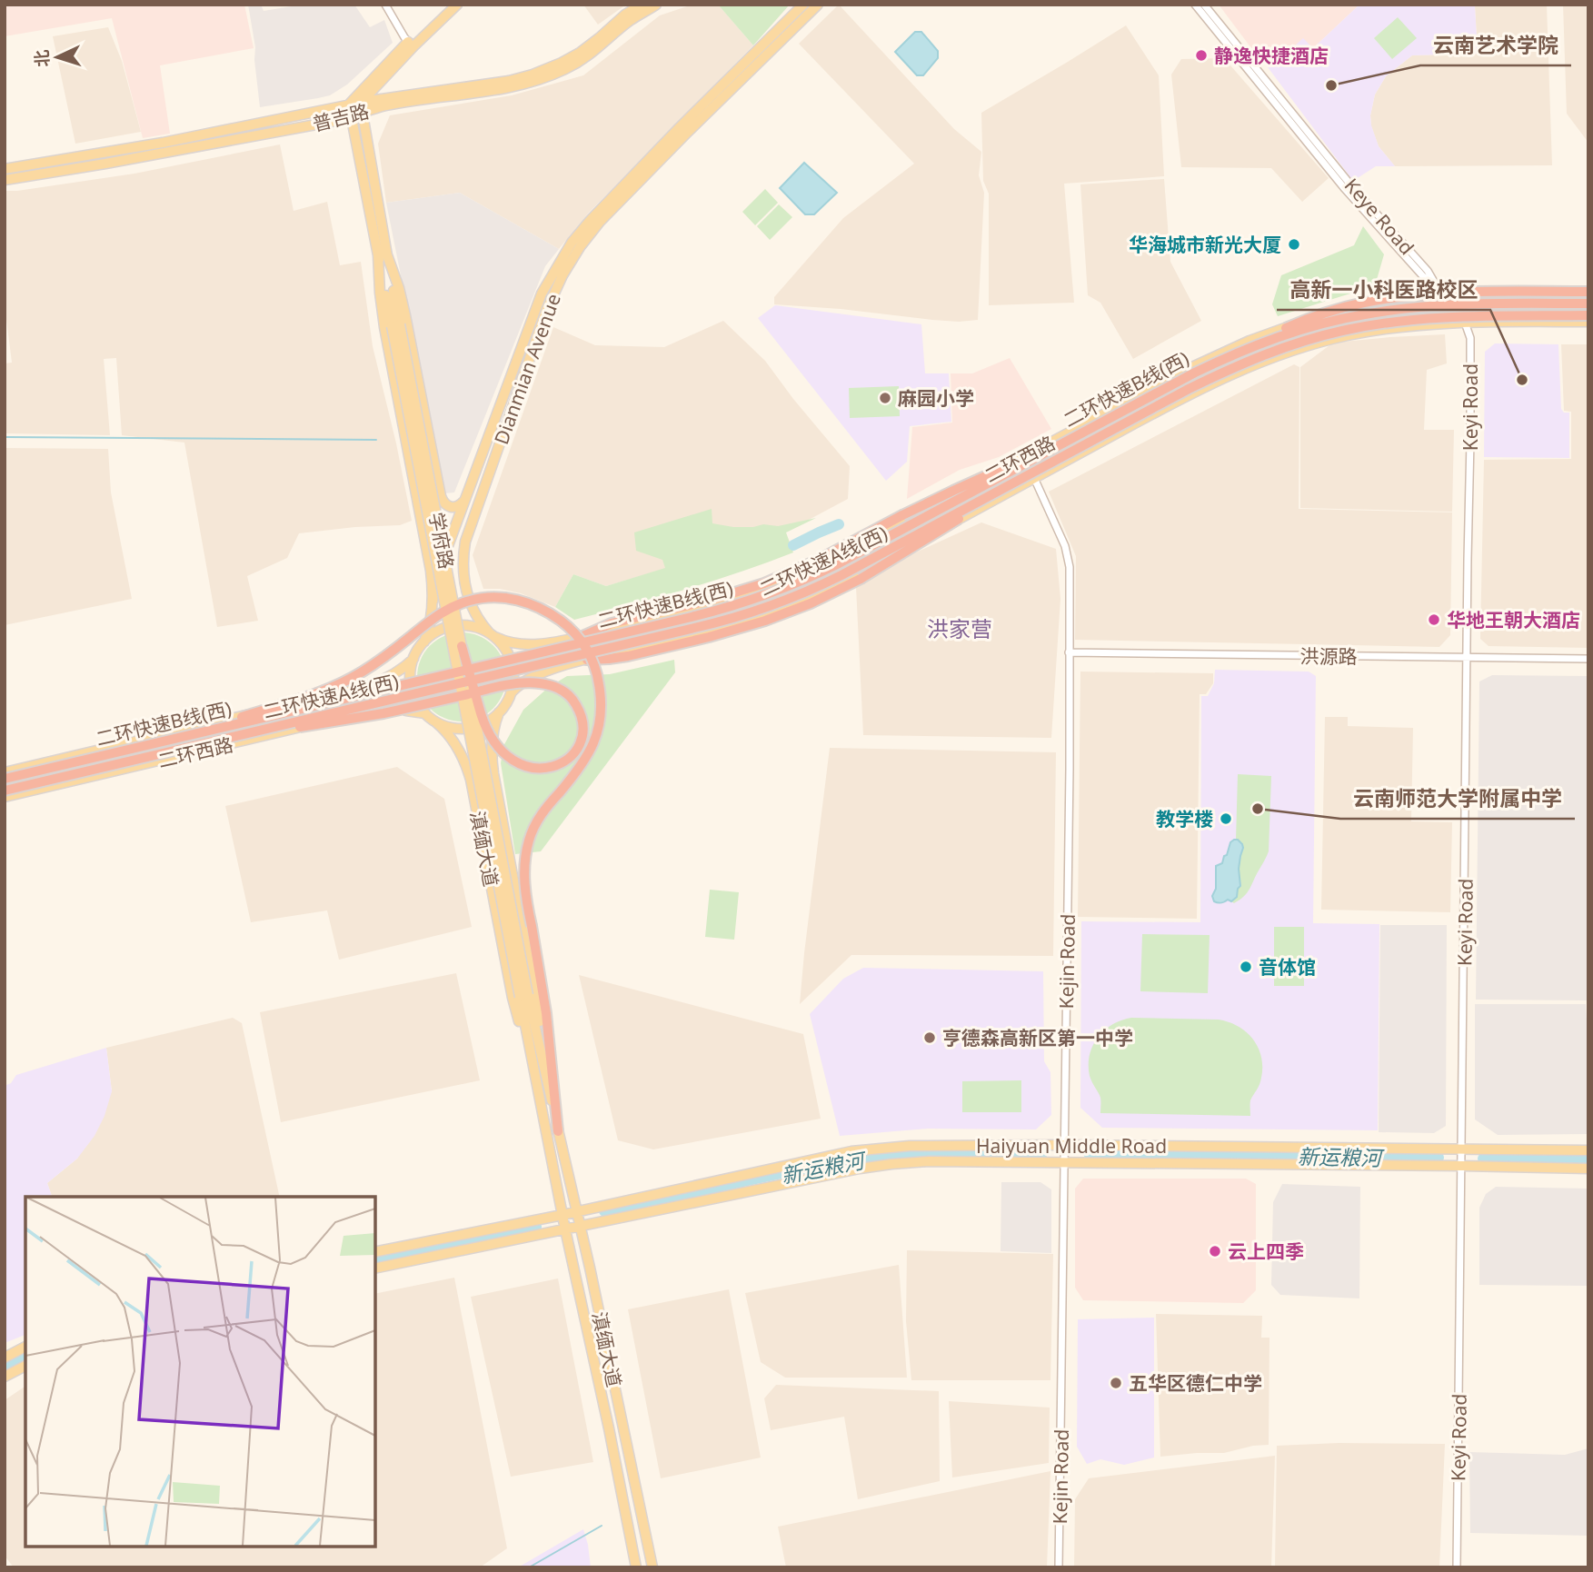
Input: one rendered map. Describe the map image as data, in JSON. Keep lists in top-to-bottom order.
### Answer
{
  "streets": {
    "highway": ["二环快速B线(西)", "二环快速A线(西)"],
    "main road": [
      "普吉路",
      "Dianmian Avenue",
      "二环西路",
      "学府路",
      "滇缅大道",
      "Haiyuan Middle Road"
    ],
    "street": [
      "Keye Road",
      "Keyi Road",
      "洪源路",
      "Kejin Road"
    ]
  },
  "crossings": [
    ["普吉路", "学府路"],
    ["Keye Road", "Keyi Road"],
    ["Dianmian Avenue", "二环西路"],
    ["Dianmian Avenue", "学府路"],
    ["Dianmian Avenue", "滇缅大道"],
    ["Keyi Road", "二环西路"],
    ["Keyi Road", "洪源路"],
    ["Keyi Road", "Haiyuan Middle Road"],
    ["二环西路", "学府路"],
    ["二环西路", "二环快速A线(西)"],
    ["二环西路", "滇缅大道"],
    ["二环西路", "Kejin Road"],
    ["学府路", "滇缅大道"],
    ["洪源路", "Kejin Road"],
    ["滇缅大道", "Haiyuan Middle Road"],
    ["Kejin Road", "Haiyuan Middle Road"]
  ],
  "districts": ["洪家营"],
  "water": ["新运粮河"],
  "places": [
    "静逸快捷酒店",
    "云南艺术学院",
    "华海城市新光大厦",
    "高新一小科医路校区",
    "麻园小学",
    "华地王朝大酒店",
    "云南师范大学附属中学",
    "教学楼",
    "音体馆",
    "亨德森高新区第一中学",
    "云上四季",
    "五华区德仁中学"
  ],
  "north": "left"
}
